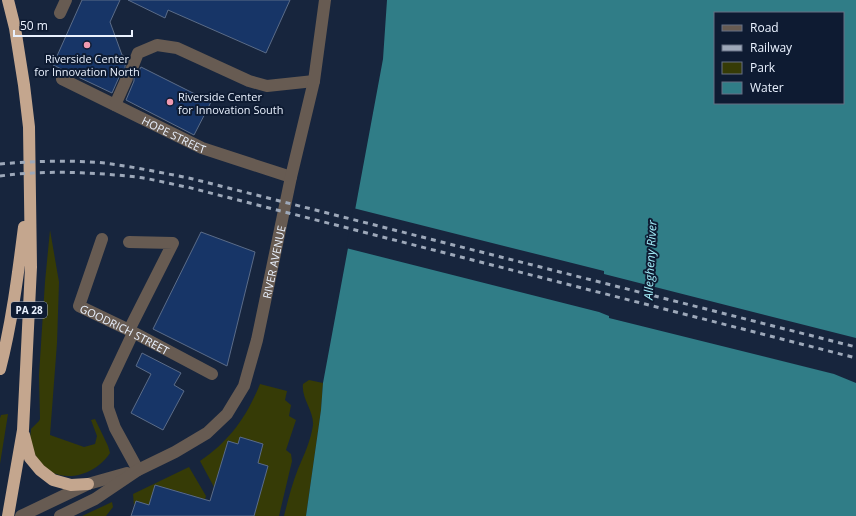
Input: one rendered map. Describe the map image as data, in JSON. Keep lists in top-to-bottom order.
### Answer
{
  "streets": {
    "highway": ["PA 28"],
    "street": ["HOPE STREET", "RIVER AVENUE", "GOODRICH STREET"]
  },
  "crossings": [
    ["HOPE STREET", "RIVER AVENUE"]
  ],
  "water": ["Allegheny River"],
  "places": ["Riverside Center for Innovation North", "Riverside Center for Innovation South"],
  "legend": [
    "Road",
    "Railway",
    "Park",
    "Water"
  ],
  "scale_bar": "50 m"
}
